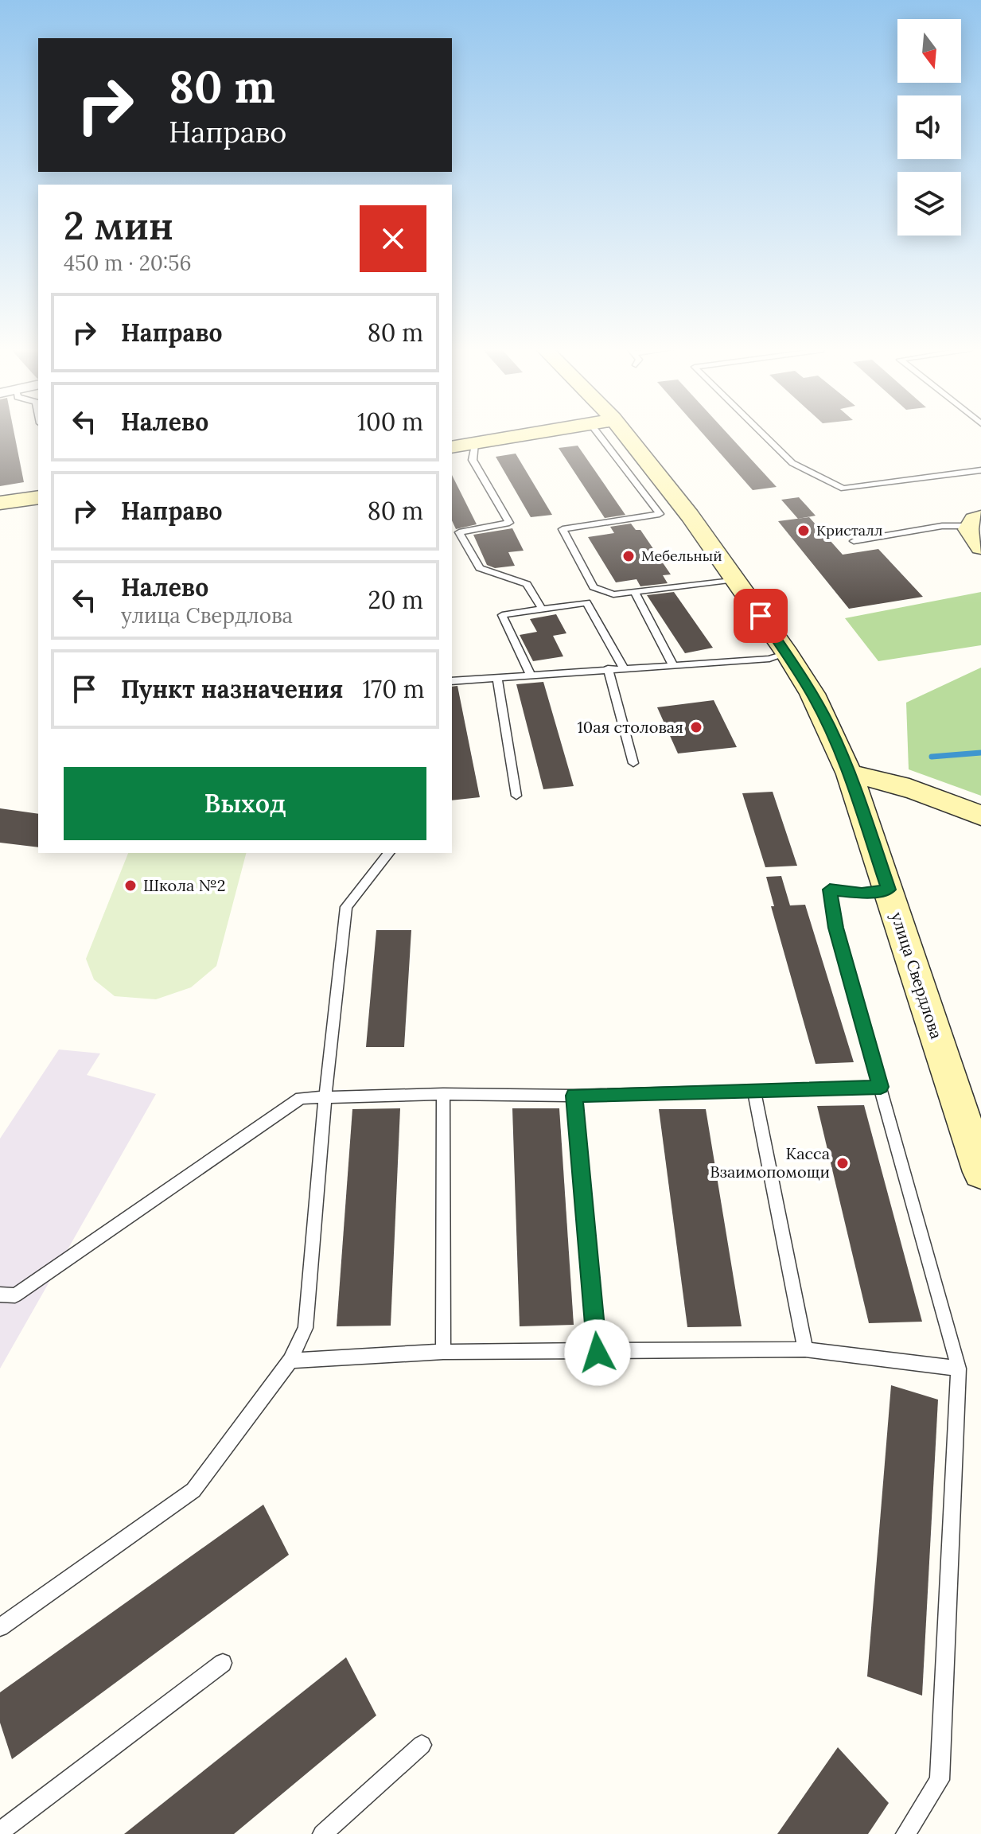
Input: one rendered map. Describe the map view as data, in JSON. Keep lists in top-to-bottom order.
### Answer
{
  "streets": {
    "main road": ["улица Свердлова"]
  },
  "places": [
    "Кристалл",
    "Мебельный",
    "10ая столовая",
    "Школа №2",
    "Касса Взаимопомощи"
  ],
  "north": "bottom",
  "page": {
    "turn": ["80 m", "Направо"],
    "heading": ["2 мин", "450 m · 20:56"],
    "list": [
      {
        "name": "Направо",
        "value": "80 m"
      },
      {
        "name": "Налево",
        "value": "100 m"
      },
      {
        "name": "Направо",
        "value": "80 m"
      },
      {
        "name": "Налево",
        "note": "улица Свердлова",
        "value": "20 m"
      },
      {
        "name": "Пункт назначения",
        "value": "170 m"
      }
    ],
    "buttons": "Выход"
  }
}
